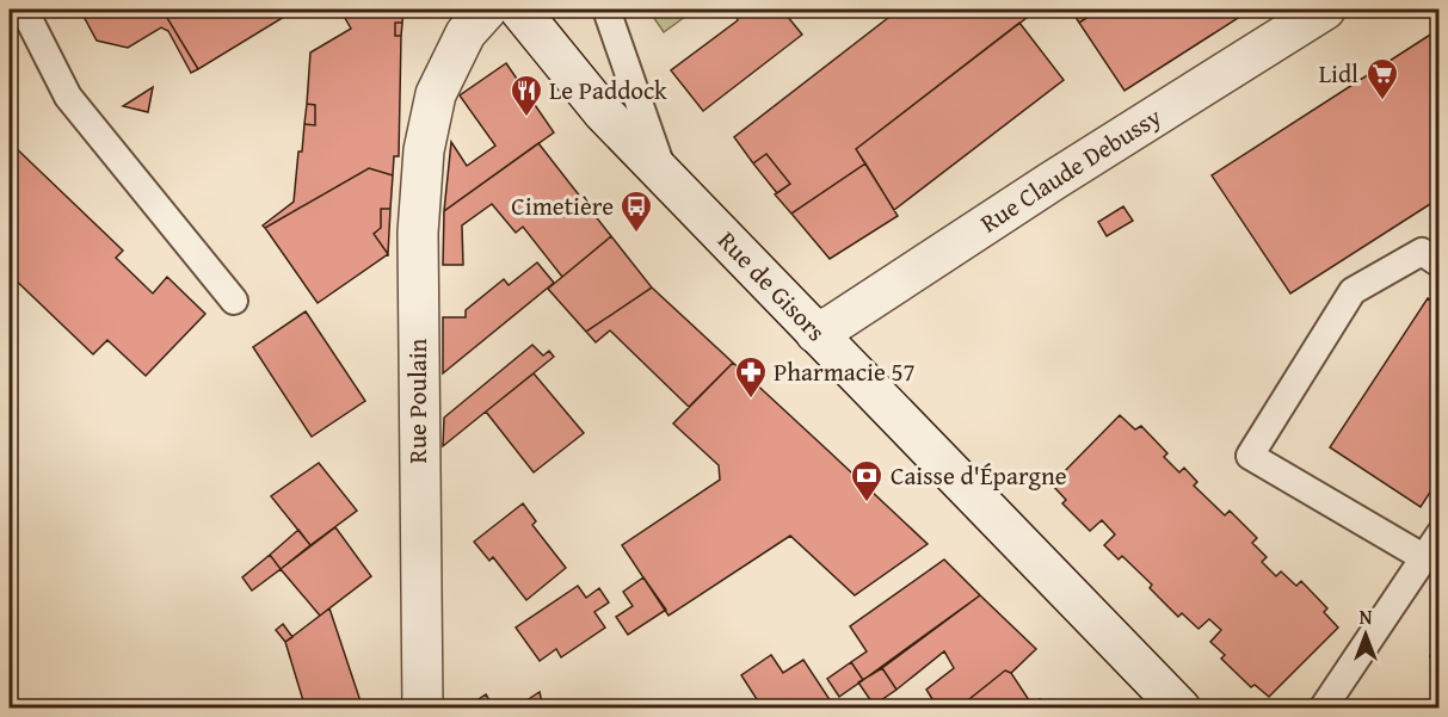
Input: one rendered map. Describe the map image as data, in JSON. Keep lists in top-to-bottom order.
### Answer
{
  "streets": {
    "street": ["Rue Claude Debussy", "Rue de Gisors", "Rue Poulain"]
  },
  "crossings": [
    ["Rue Claude Debussy", "Rue de Gisors"]
  ],
  "places": {
    "supermarket": ["Lidl"],
    "restaurant": ["Le Paddock"],
    "bus stop": ["Cimetière"],
    "pharmacy": ["Pharmacie 57"],
    "bank": ["Caisse d'Épargne"]
  },
  "north": "top"
}
